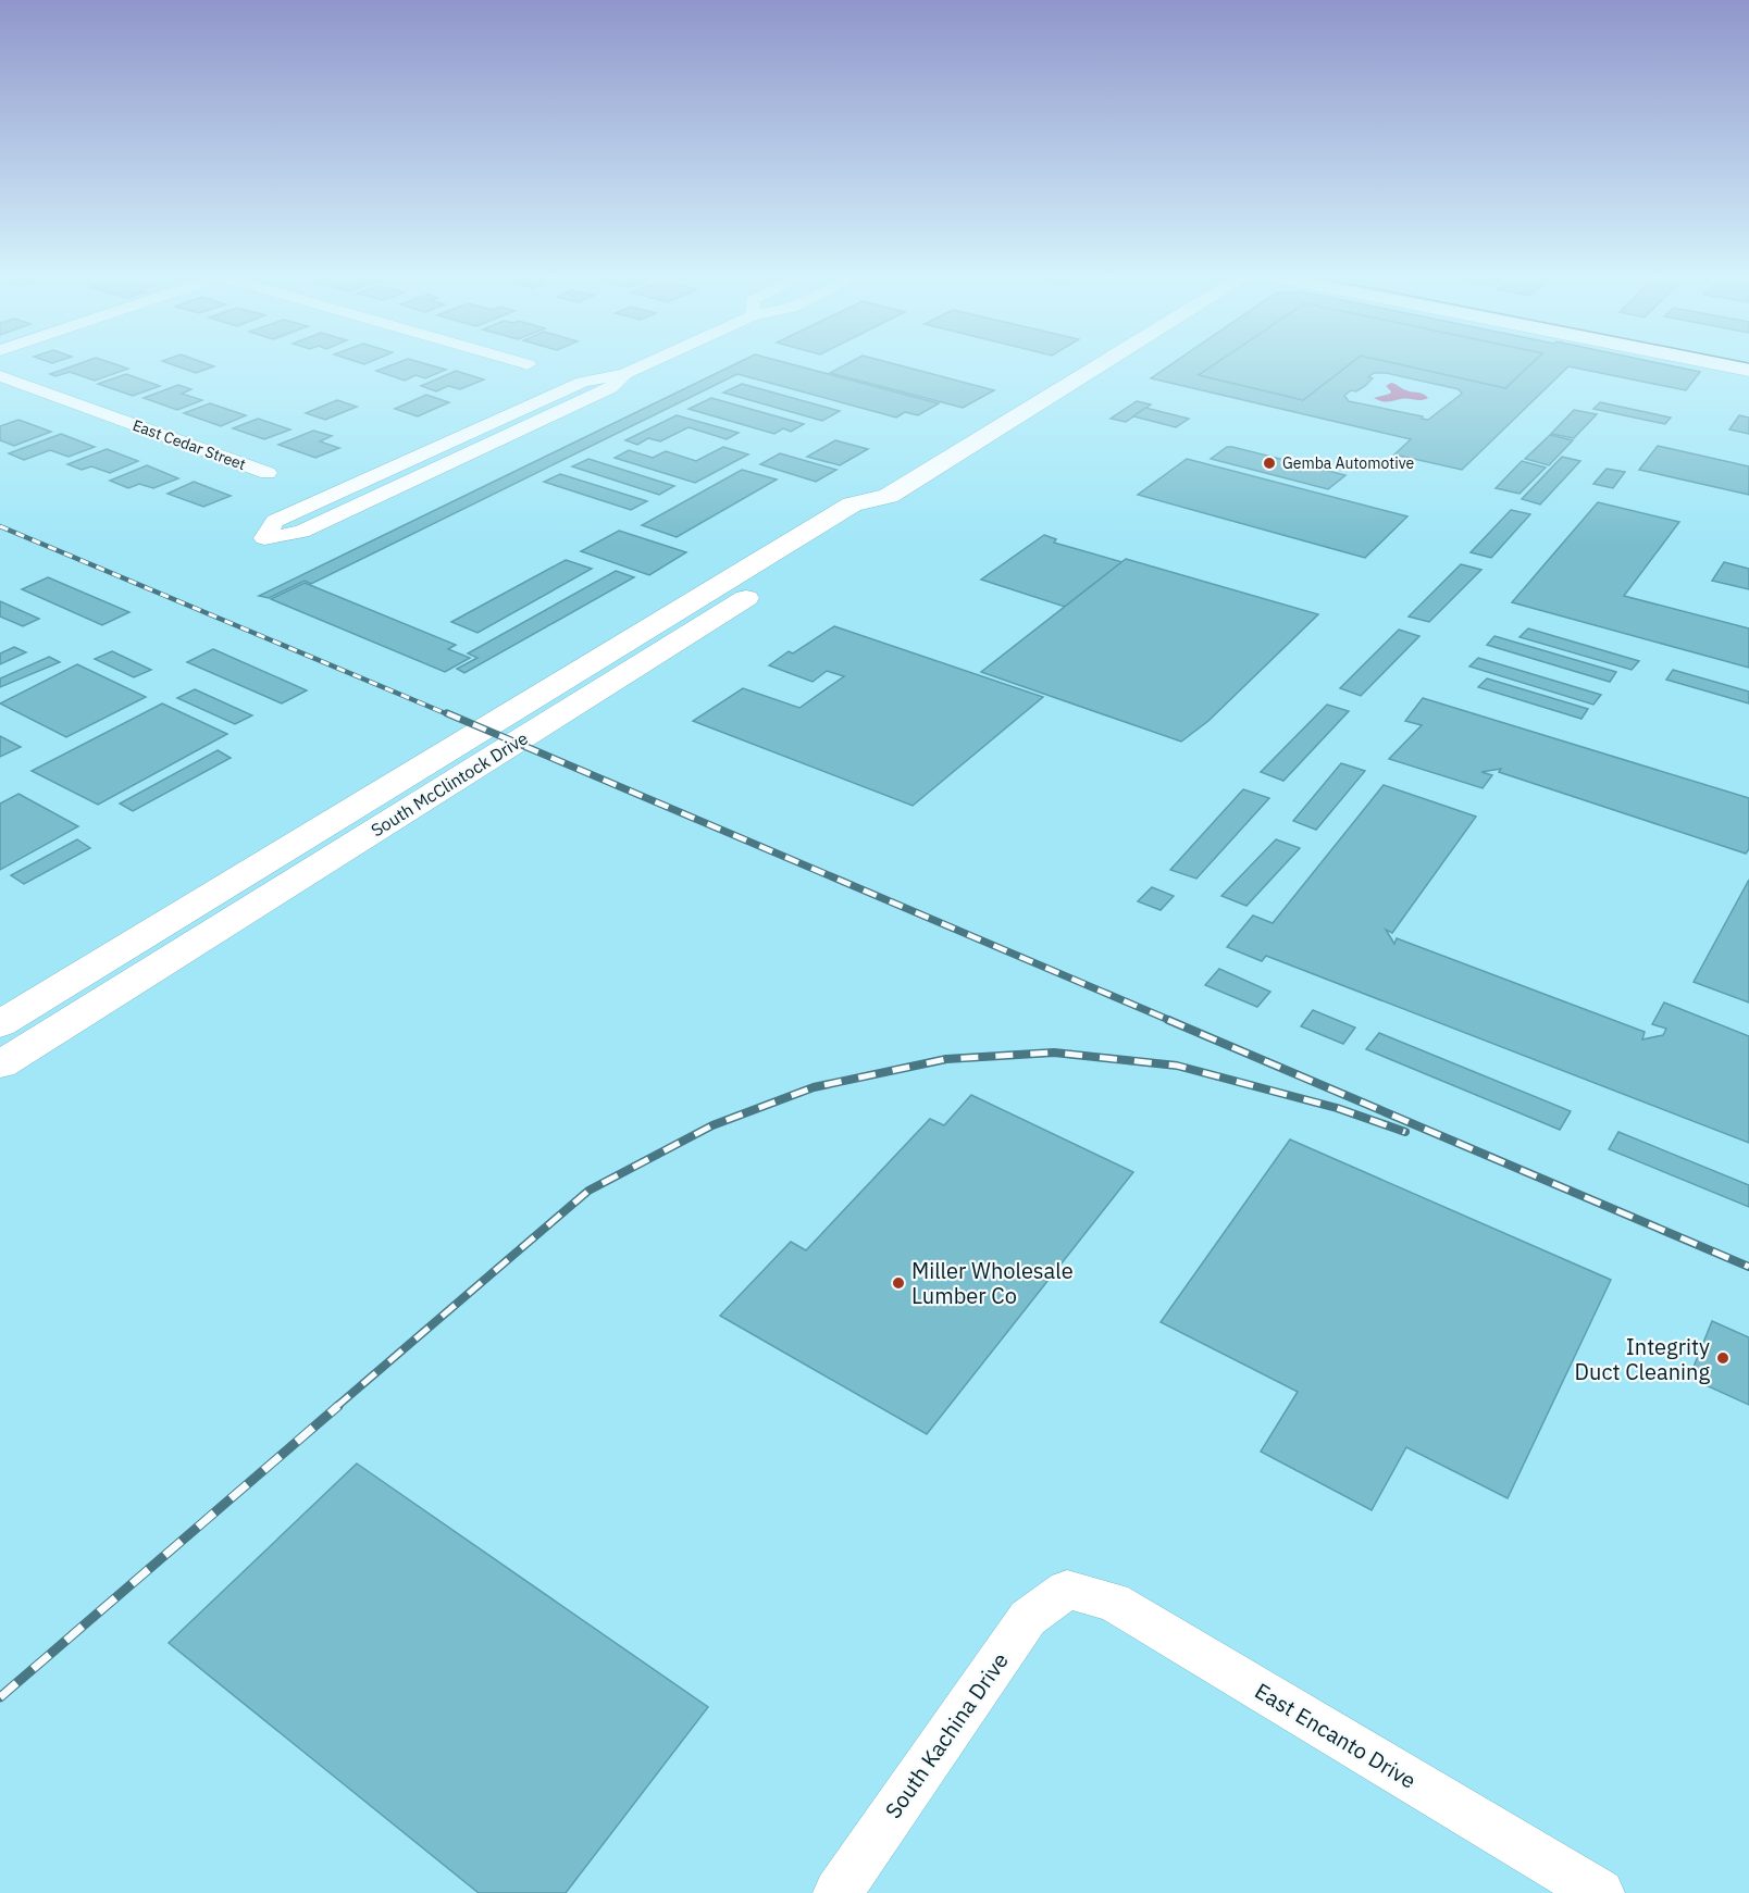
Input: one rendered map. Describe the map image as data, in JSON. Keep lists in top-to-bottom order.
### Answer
{
  "streets": {
    "main road": ["South McClintock Drive"],
    "street": ["East Cedar Street", "South Kachina Drive", "East Encanto Drive"]
  },
  "crossings": [
    ["South Kachina Drive", "East Encanto Drive"]
  ],
  "places": ["Gemba Automotive", "Miller Wholesale Lumber Co", "Integrity Duct Cleaning"]
}
